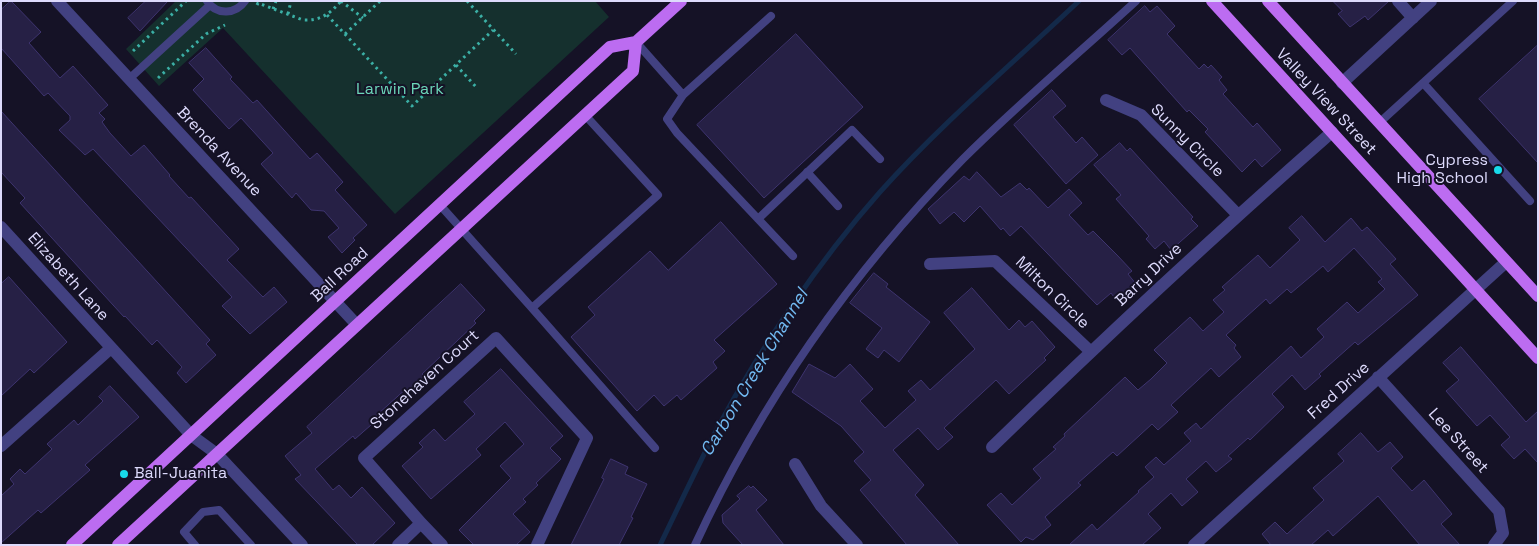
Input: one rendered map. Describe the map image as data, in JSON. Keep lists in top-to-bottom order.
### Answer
{
  "streets": {
    "main road": ["Valley View Street", "Ball Road"],
    "street": [
      "Sunny Circle",
      "Brenda Avenue",
      "Barry Drive",
      "Elizabeth Lane",
      "Milton Circle",
      "Stonehaven Court",
      "Fred Drive",
      "Lee Street"
    ]
  },
  "crossings": [
    ["Valley View Street", "Barry Drive"],
    ["Valley View Street", "Fred Drive"],
    ["Sunny Circle", "Barry Drive"],
    ["Brenda Avenue", "Ball Road"],
    ["Ball Road", "Elizabeth Lane"],
    ["Barry Drive", "Milton Circle"],
    ["Fred Drive", "Lee Street"]
  ],
  "water": ["Carbon Creek Channel"],
  "parks": ["Larwin Park"],
  "places": ["Cypress High School", "Ball-Juanita"]
}
